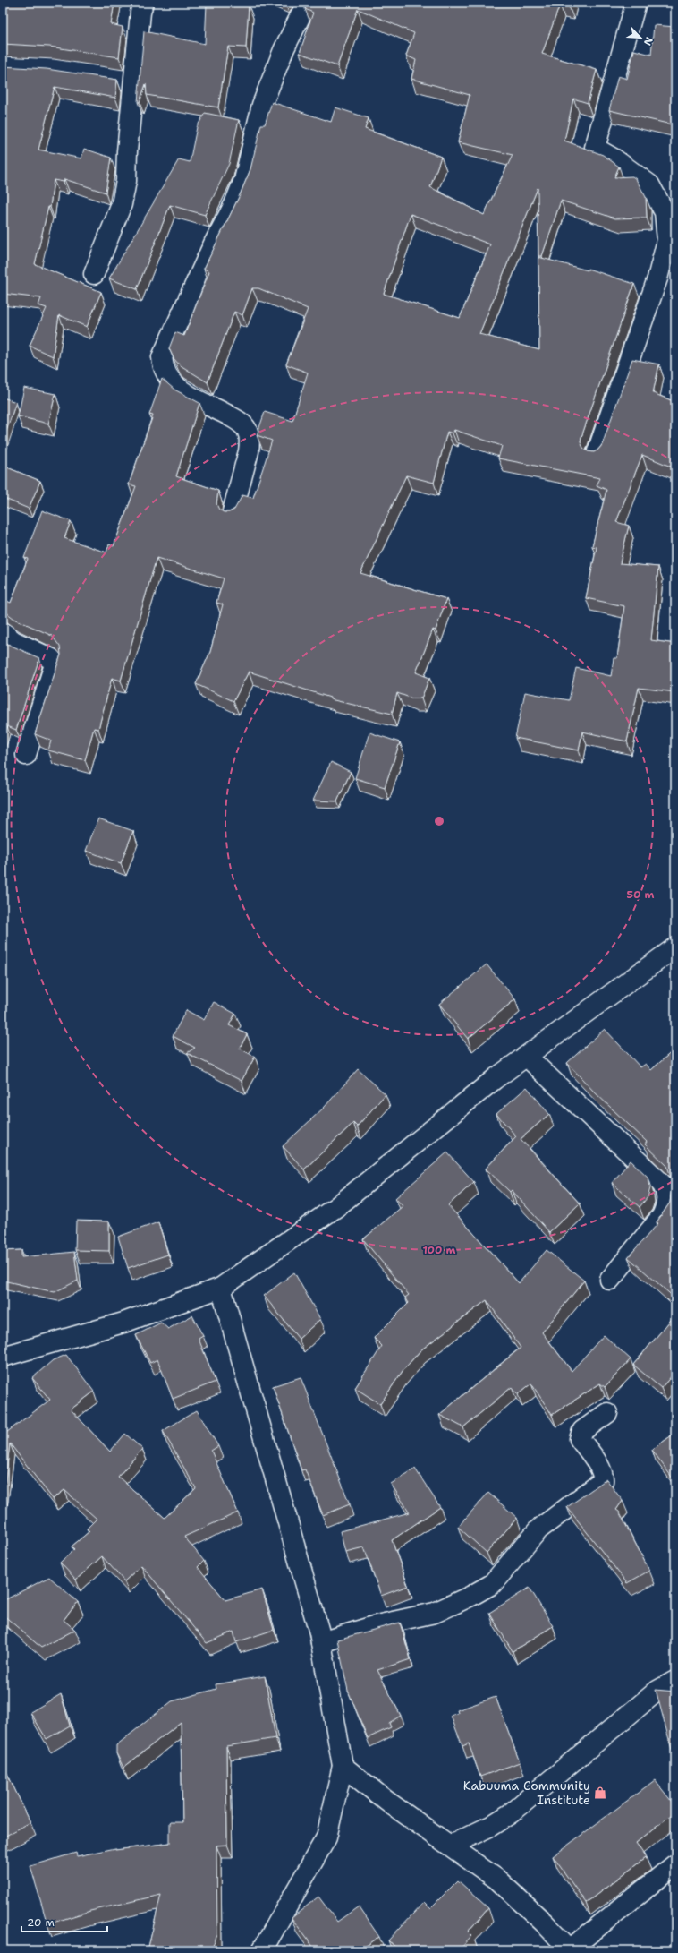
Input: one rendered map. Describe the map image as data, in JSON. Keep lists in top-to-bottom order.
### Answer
{
  "places": {
    "shop": ["Kabuuma Community Institute"]
  },
  "scale_bar": "20 m",
  "north": "bottom right",
  "rings": ["50 m", "100 m"]
}
